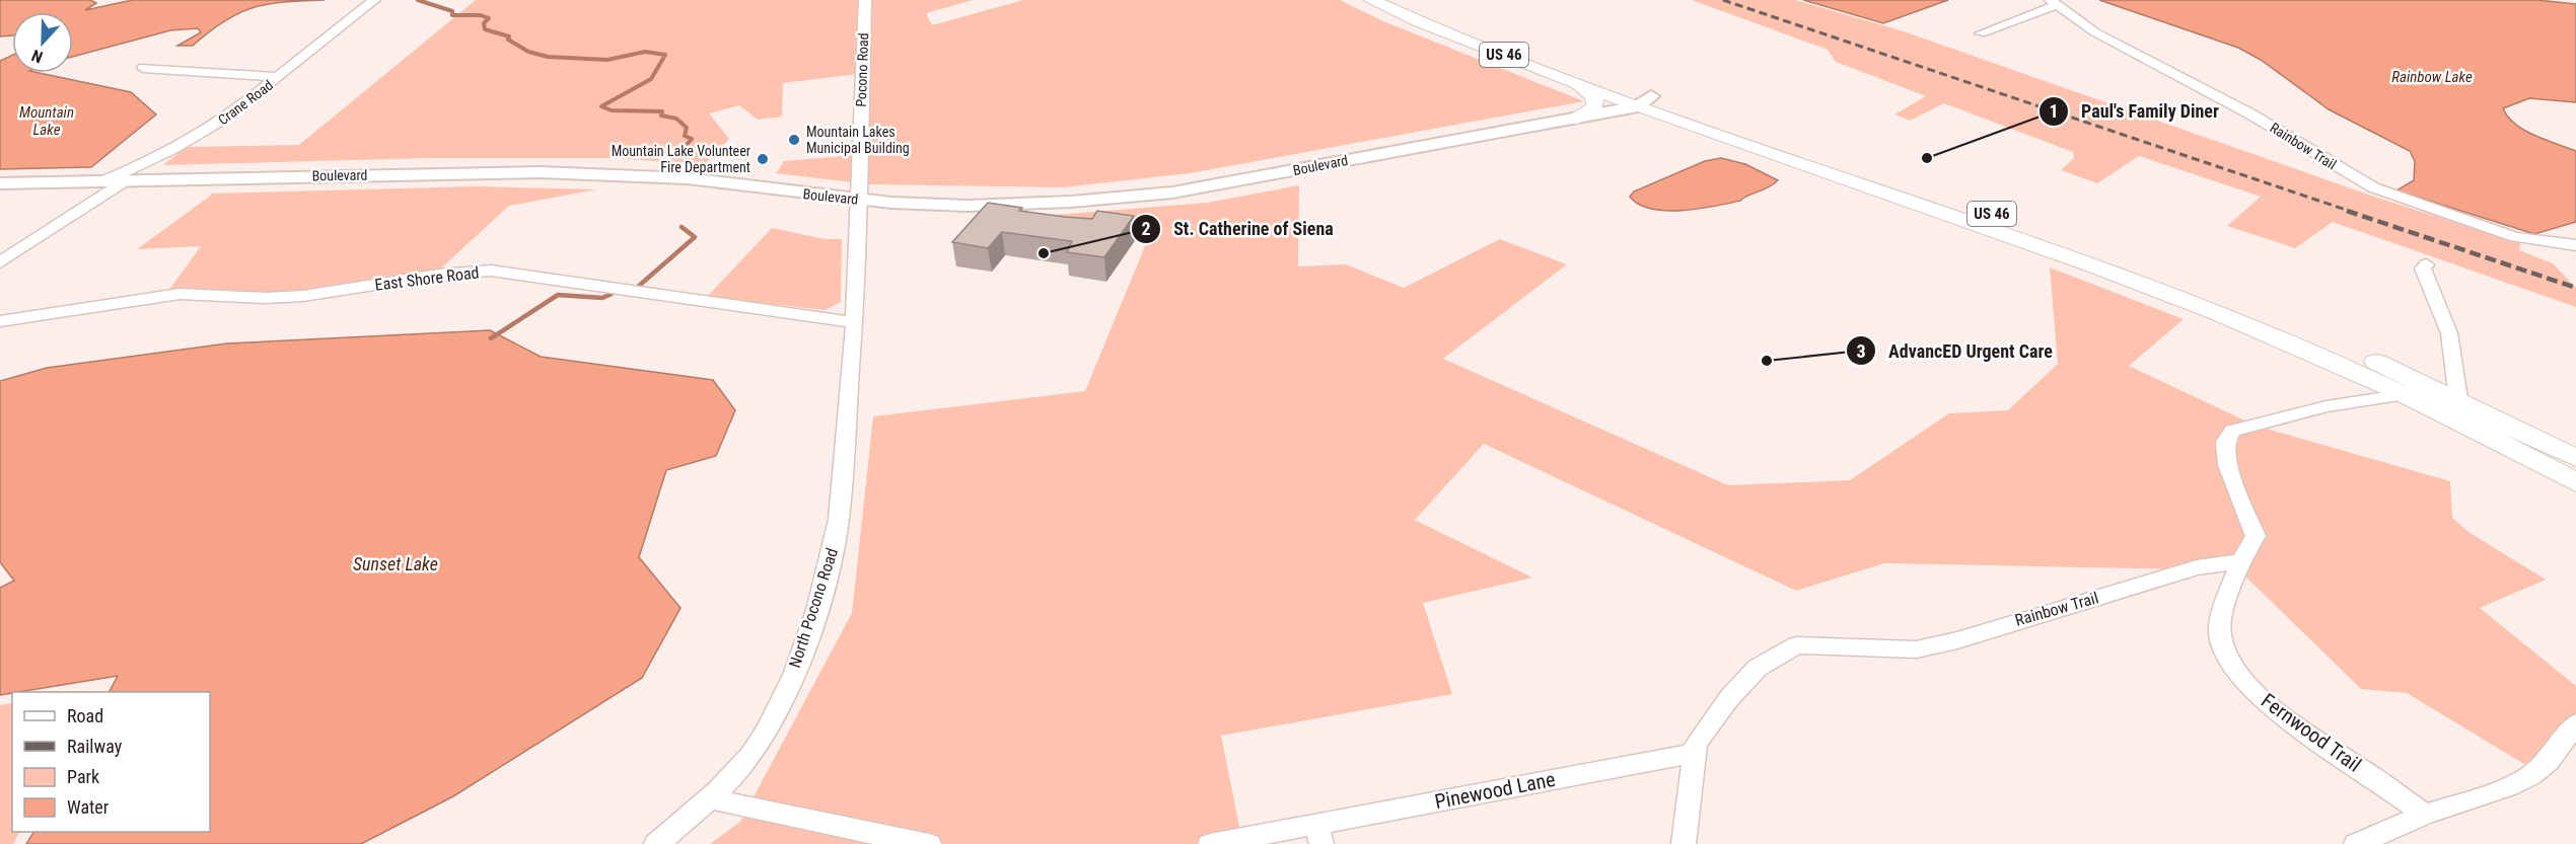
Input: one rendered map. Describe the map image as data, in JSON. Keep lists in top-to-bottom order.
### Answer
{
  "streets": {
    "highway": ["US 46"],
    "main road": ["Boulevard"],
    "street": [
      "Pocono Road",
      "Crane Road",
      "Rainbow Trail",
      "East Shore Road",
      "North Pocono Road",
      "Fernwood Trail",
      "Pinewood Lane"
    ]
  },
  "crossings": [
    ["US 46", "Boulevard"],
    ["Pocono Road", "Boulevard"],
    ["Pocono Road", "East Shore Road"],
    ["Pocono Road", "North Pocono Road"],
    ["Crane Road", "Boulevard"],
    ["Rainbow Trail", "Fernwood Trail"],
    ["Rainbow Trail", "Pinewood Lane"],
    ["East Shore Road", "North Pocono Road"]
  ],
  "water": ["Rainbow Lake", "Mountain Lake", "Sunset Lake"],
  "places": [
    "Mountain Lakes Municipal Building",
    "Paul's Family Diner",
    "Mountain Lake Volunteer Fire Department",
    "St. Catherine of Siena",
    "AdvancED Urgent Care"
  ],
  "legend": [
    "Road",
    "Railway",
    "Park",
    "Water"
  ],
  "north": "bottom"
}
